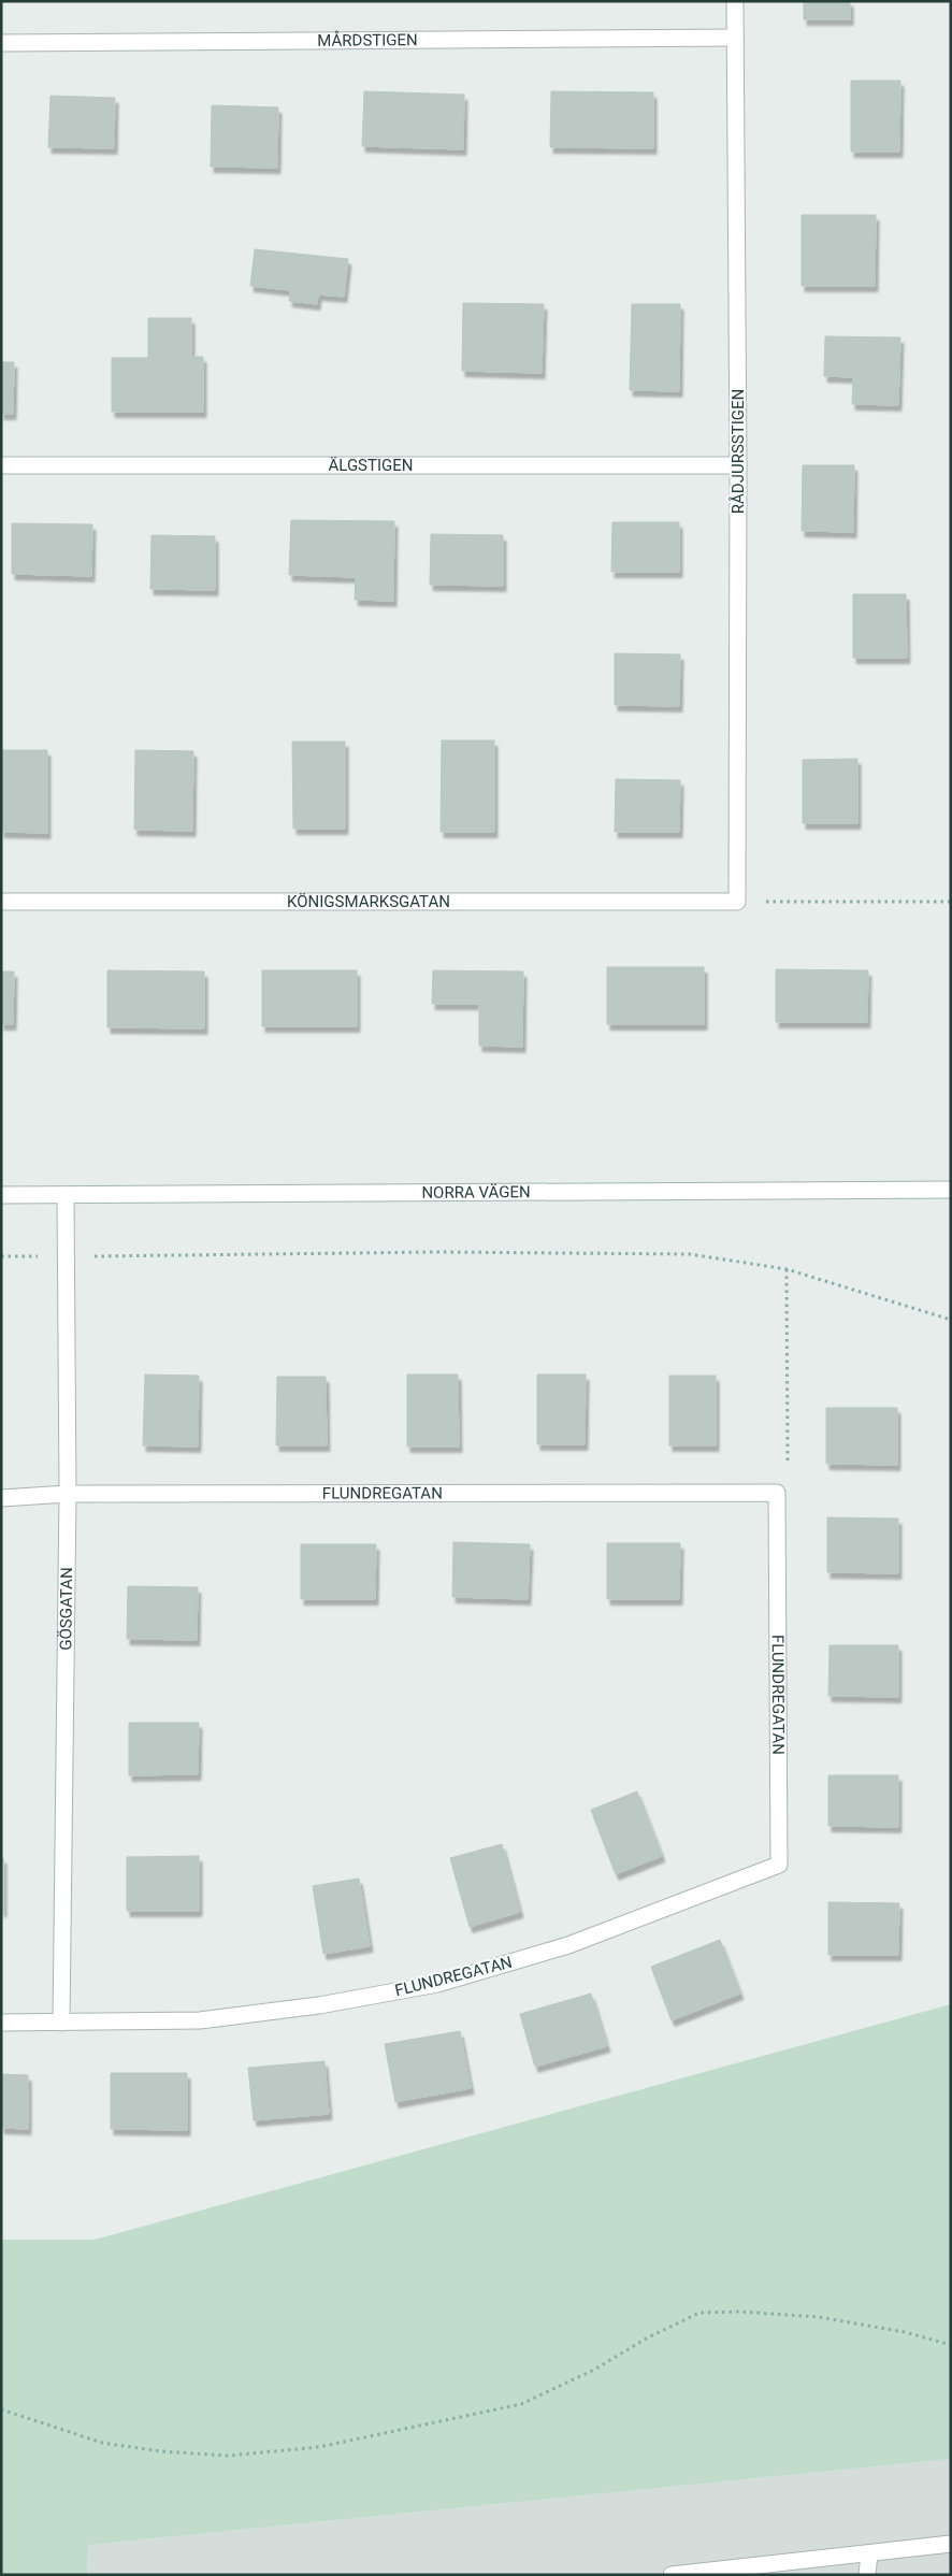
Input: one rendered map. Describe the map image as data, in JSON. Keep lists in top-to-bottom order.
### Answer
{
  "streets": {
    "street": [
      "MÅRDSTIGEN",
      "RÅDJURSSTIGEN",
      "ÄLGSTIGEN",
      "KÖNIGSMARKSGATAN",
      "NORRA VÄGEN",
      "FLUNDREGATAN",
      "GÖSGATAN"
    ]
  },
  "crossings": [
    ["MÅRDSTIGEN", "RÅDJURSSTIGEN"],
    ["RÅDJURSSTIGEN", "ÄLGSTIGEN"],
    ["RÅDJURSSTIGEN", "KÖNIGSMARKSGATAN"],
    ["NORRA VÄGEN", "GÖSGATAN"],
    ["FLUNDREGATAN", "GÖSGATAN"]
  ]
}
